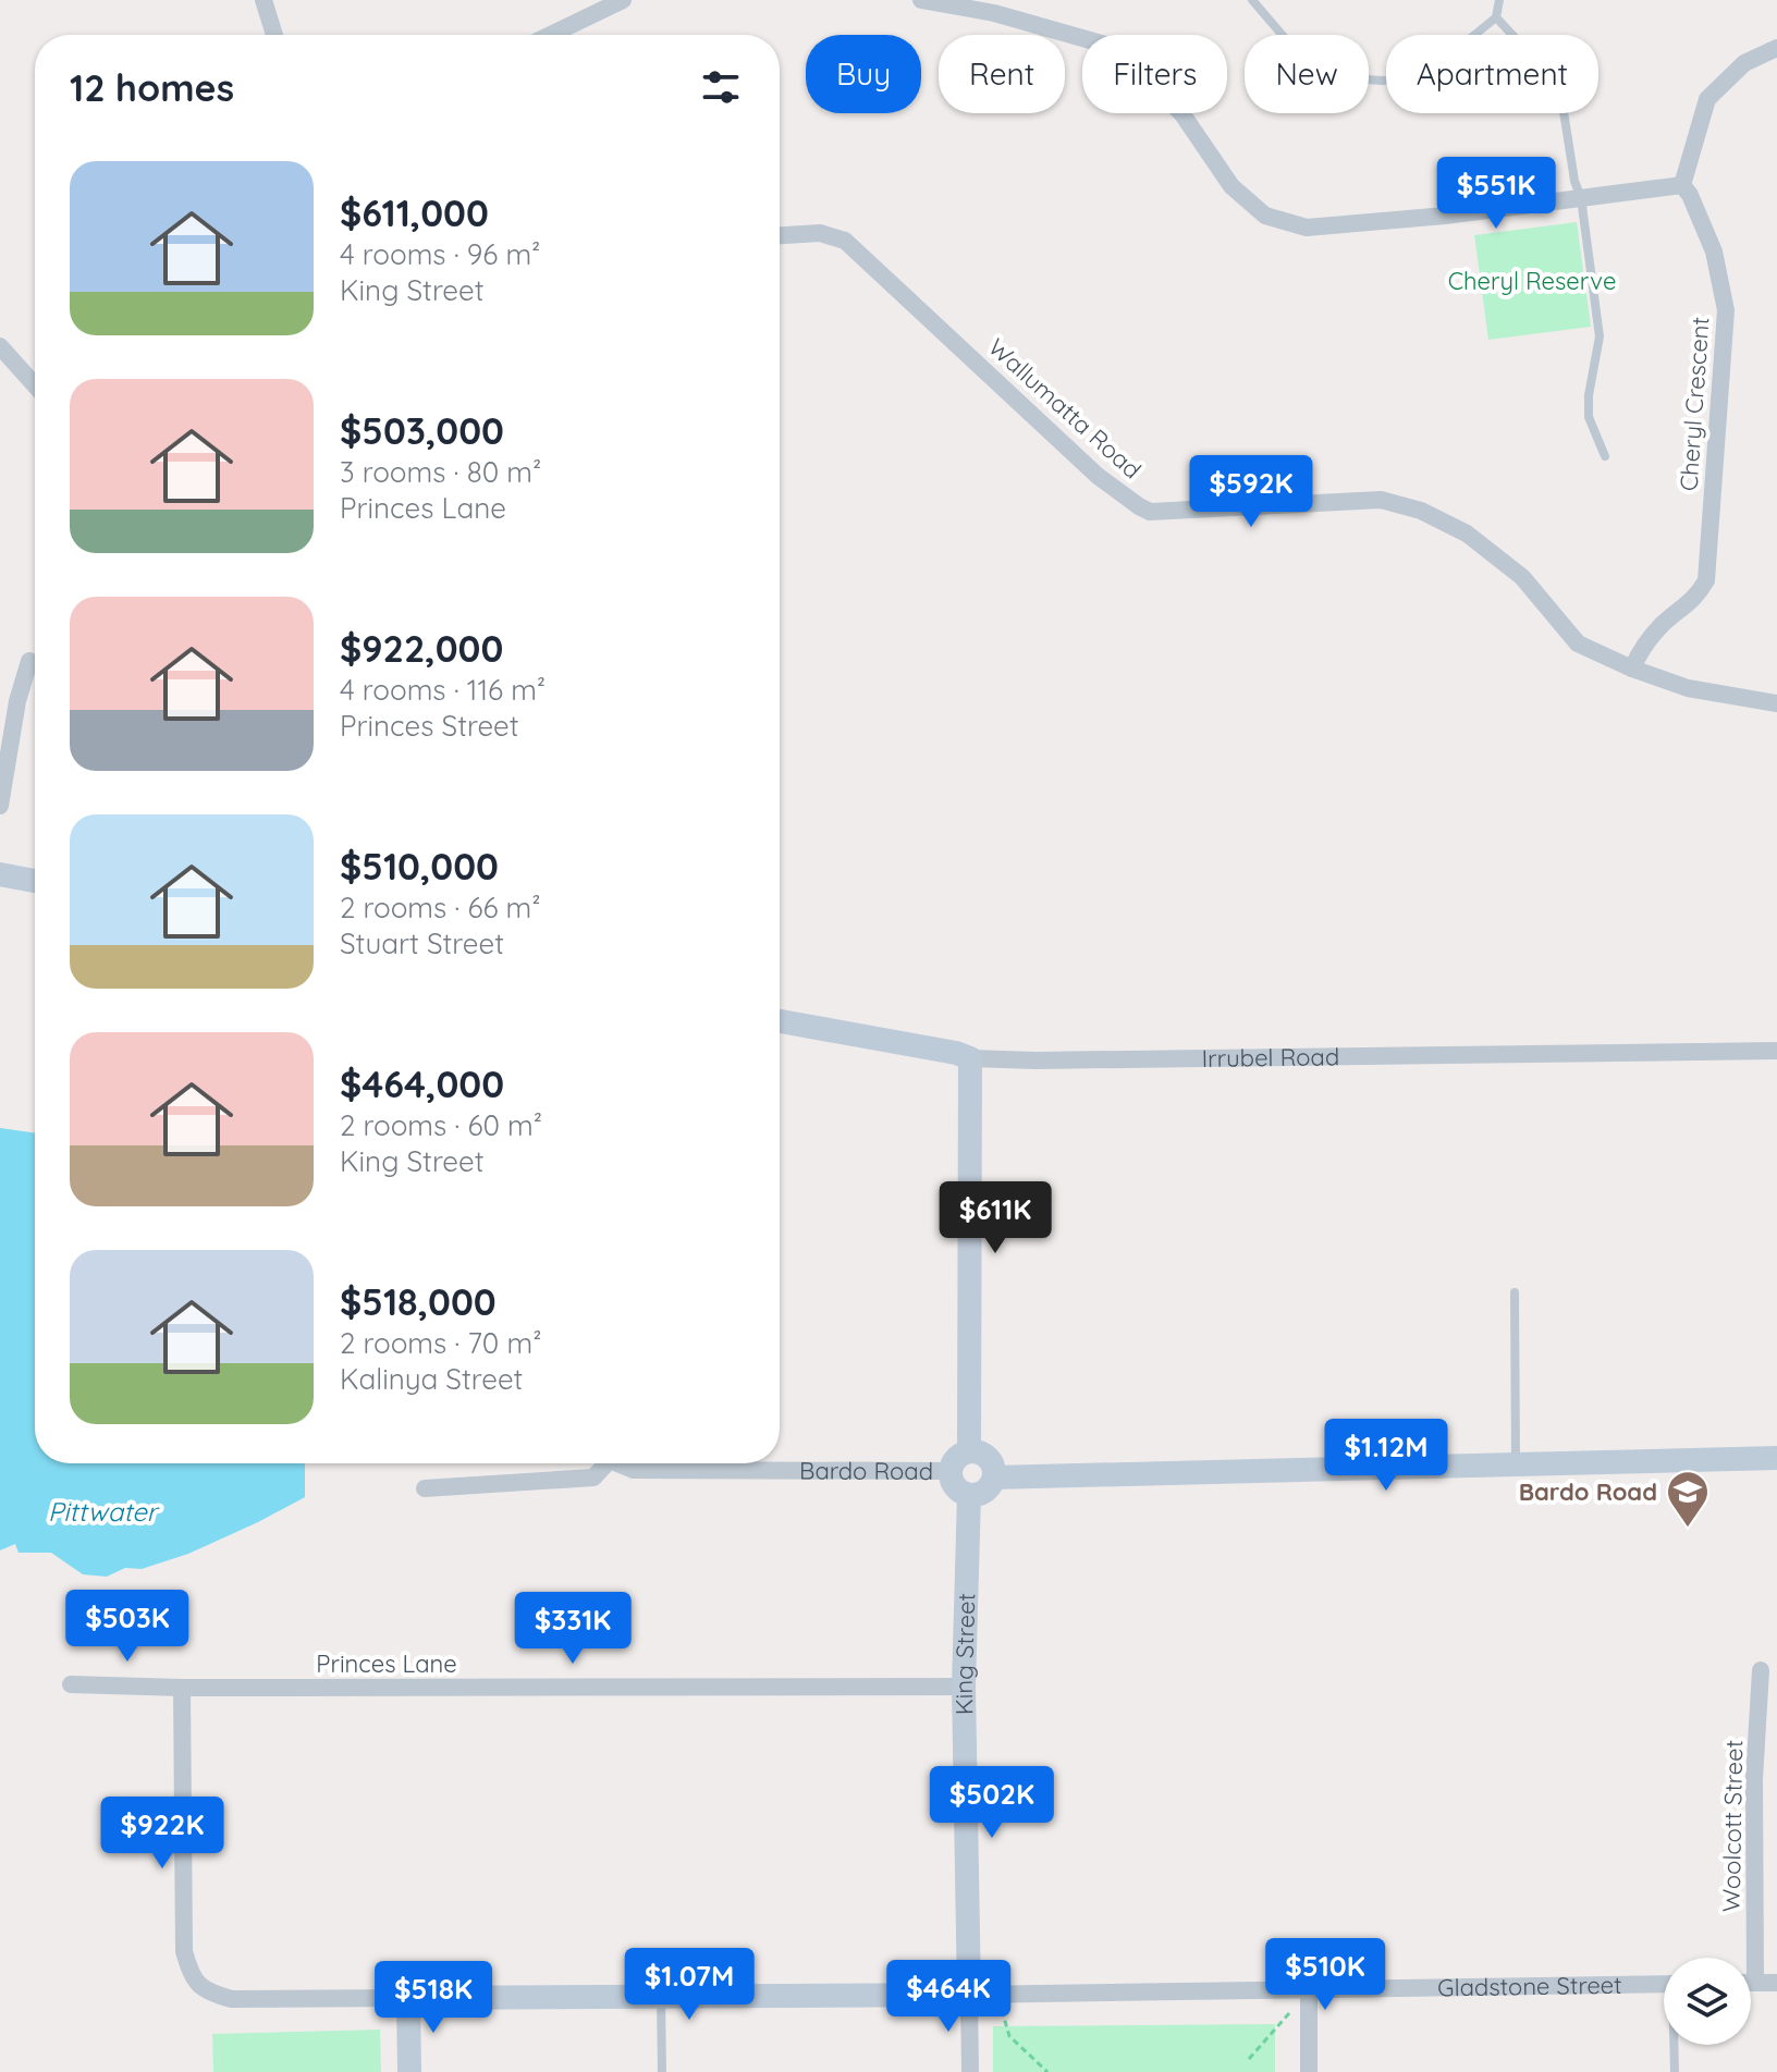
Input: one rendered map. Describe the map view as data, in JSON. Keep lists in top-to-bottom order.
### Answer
{
  "streets": {
    "street": [
      "Cheryl Crescent",
      "Wallumatta Road",
      "Irrubel Road",
      "Bardo Road",
      "King Street",
      "Princes Lane",
      "Woolcott Street",
      "Gladstone Street"
    ]
  },
  "crossings": [
    ["Cheryl Crescent", "Wallumatta Road"],
    ["Bardo Road", "King Street"],
    ["King Street", "Princes Lane"],
    ["King Street", "Gladstone Street"],
    ["Princes Lane", "Gladstone Street"]
  ],
  "water": ["Pittwater"],
  "parks": ["Cheryl Reserve"],
  "places": {
    "school or university": ["Bardo Road"]
  },
  "page": {
    "chip": [
      "Buy",
      "Rent",
      "Filters",
      "New",
      "Apartment"
    ],
    "heading": "12 homes",
    "list": [
      {
        "name": "$611,000",
        "note": "4 rooms · 96 m² · King Street"
      },
      {
        "name": "$503,000",
        "note": "3 rooms · 80 m² · Princes Lane"
      },
      {
        "name": "$922,000",
        "note": "4 rooms · 116 m² · Princes Street"
      },
      {
        "name": "$510,000",
        "note": "2 rooms · 66 m² · Stuart Street"
      },
      {
        "name": "$464,000",
        "note": "2 rooms · 60 m² · King Street"
      },
      {
        "name": "$518,000",
        "note": "2 rooms · 70 m² · Kalinya Street"
      }
    ],
    "price": [
      "$551K",
      "$592K",
      "$611K",
      "$1.12M",
      "$503K",
      "$331K",
      "$502K",
      "$922K",
      "$510K",
      "$1.07M",
      "$464K",
      "$518K"
    ]
  }
}
